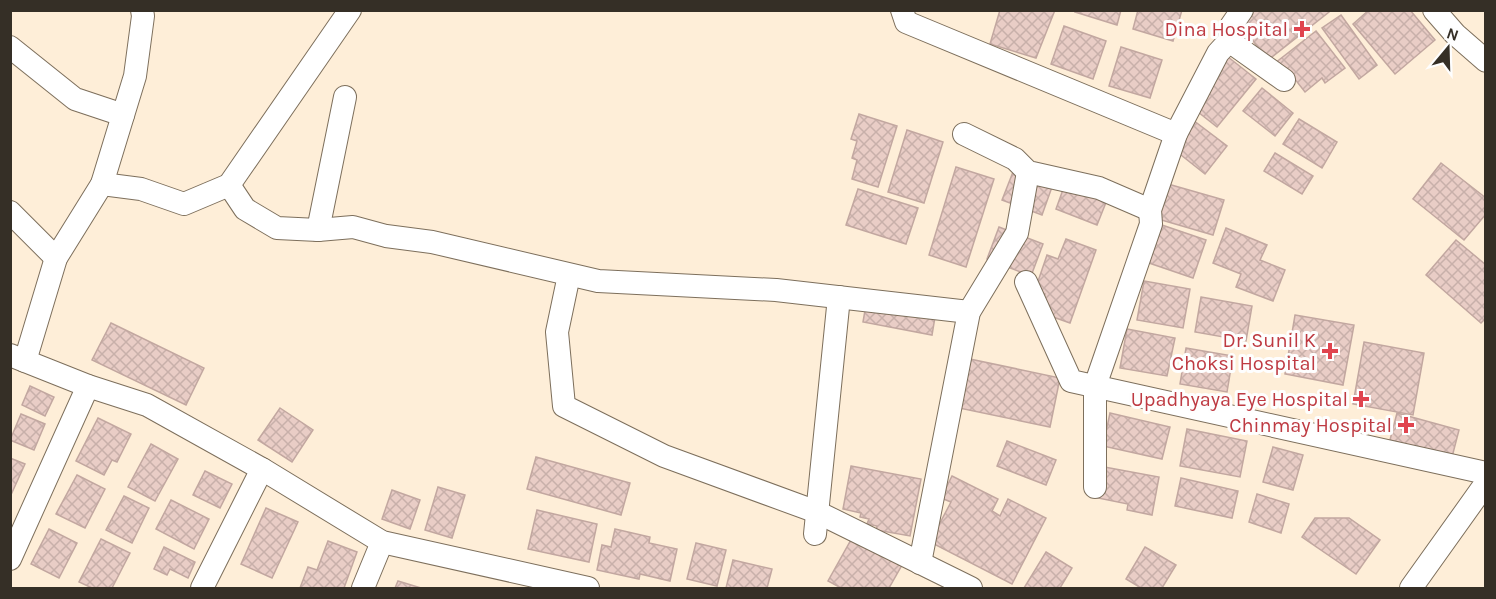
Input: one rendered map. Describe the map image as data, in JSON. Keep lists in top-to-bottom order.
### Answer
{
  "places": {
    "health": [
      "Dina Hospital",
      "Dr. Sunil K Choksi Hospital",
      "Upadhyaya Eye Hospital",
      "Chinmay Hospital"
    ]
  },
  "north": "top"
}
